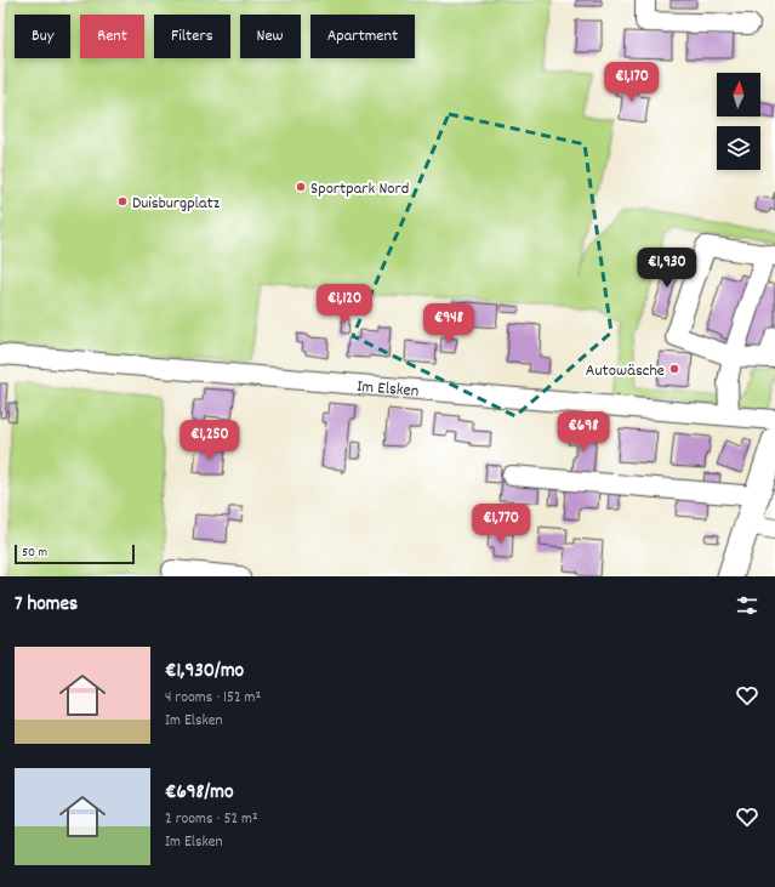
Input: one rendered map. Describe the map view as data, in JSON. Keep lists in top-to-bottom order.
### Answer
{
  "streets": {
    "street": ["Im Elsken"]
  },
  "places": ["Sportpark Nord", "Duisburgplatz", "Autowäsche"],
  "scale_bar": "50 m",
  "north": "top",
  "page": {
    "chip": [
      "Buy",
      "Rent",
      "Filters",
      "New",
      "Apartment"
    ],
    "price": [
      "€1,170",
      "€1,930",
      "€1,120",
      "€948",
      "€698",
      "€1,250",
      "€1,770"
    ],
    "scale": "50 m",
    "heading": "7 homes",
    "list": [
      {
        "name": "€1,930/mo",
        "note": "4 rooms · 152 m² · Im Elsken"
      },
      {
        "name": "€698/mo",
        "note": "2 rooms · 52 m² · Im Elsken"
      }
    ]
  }
}
